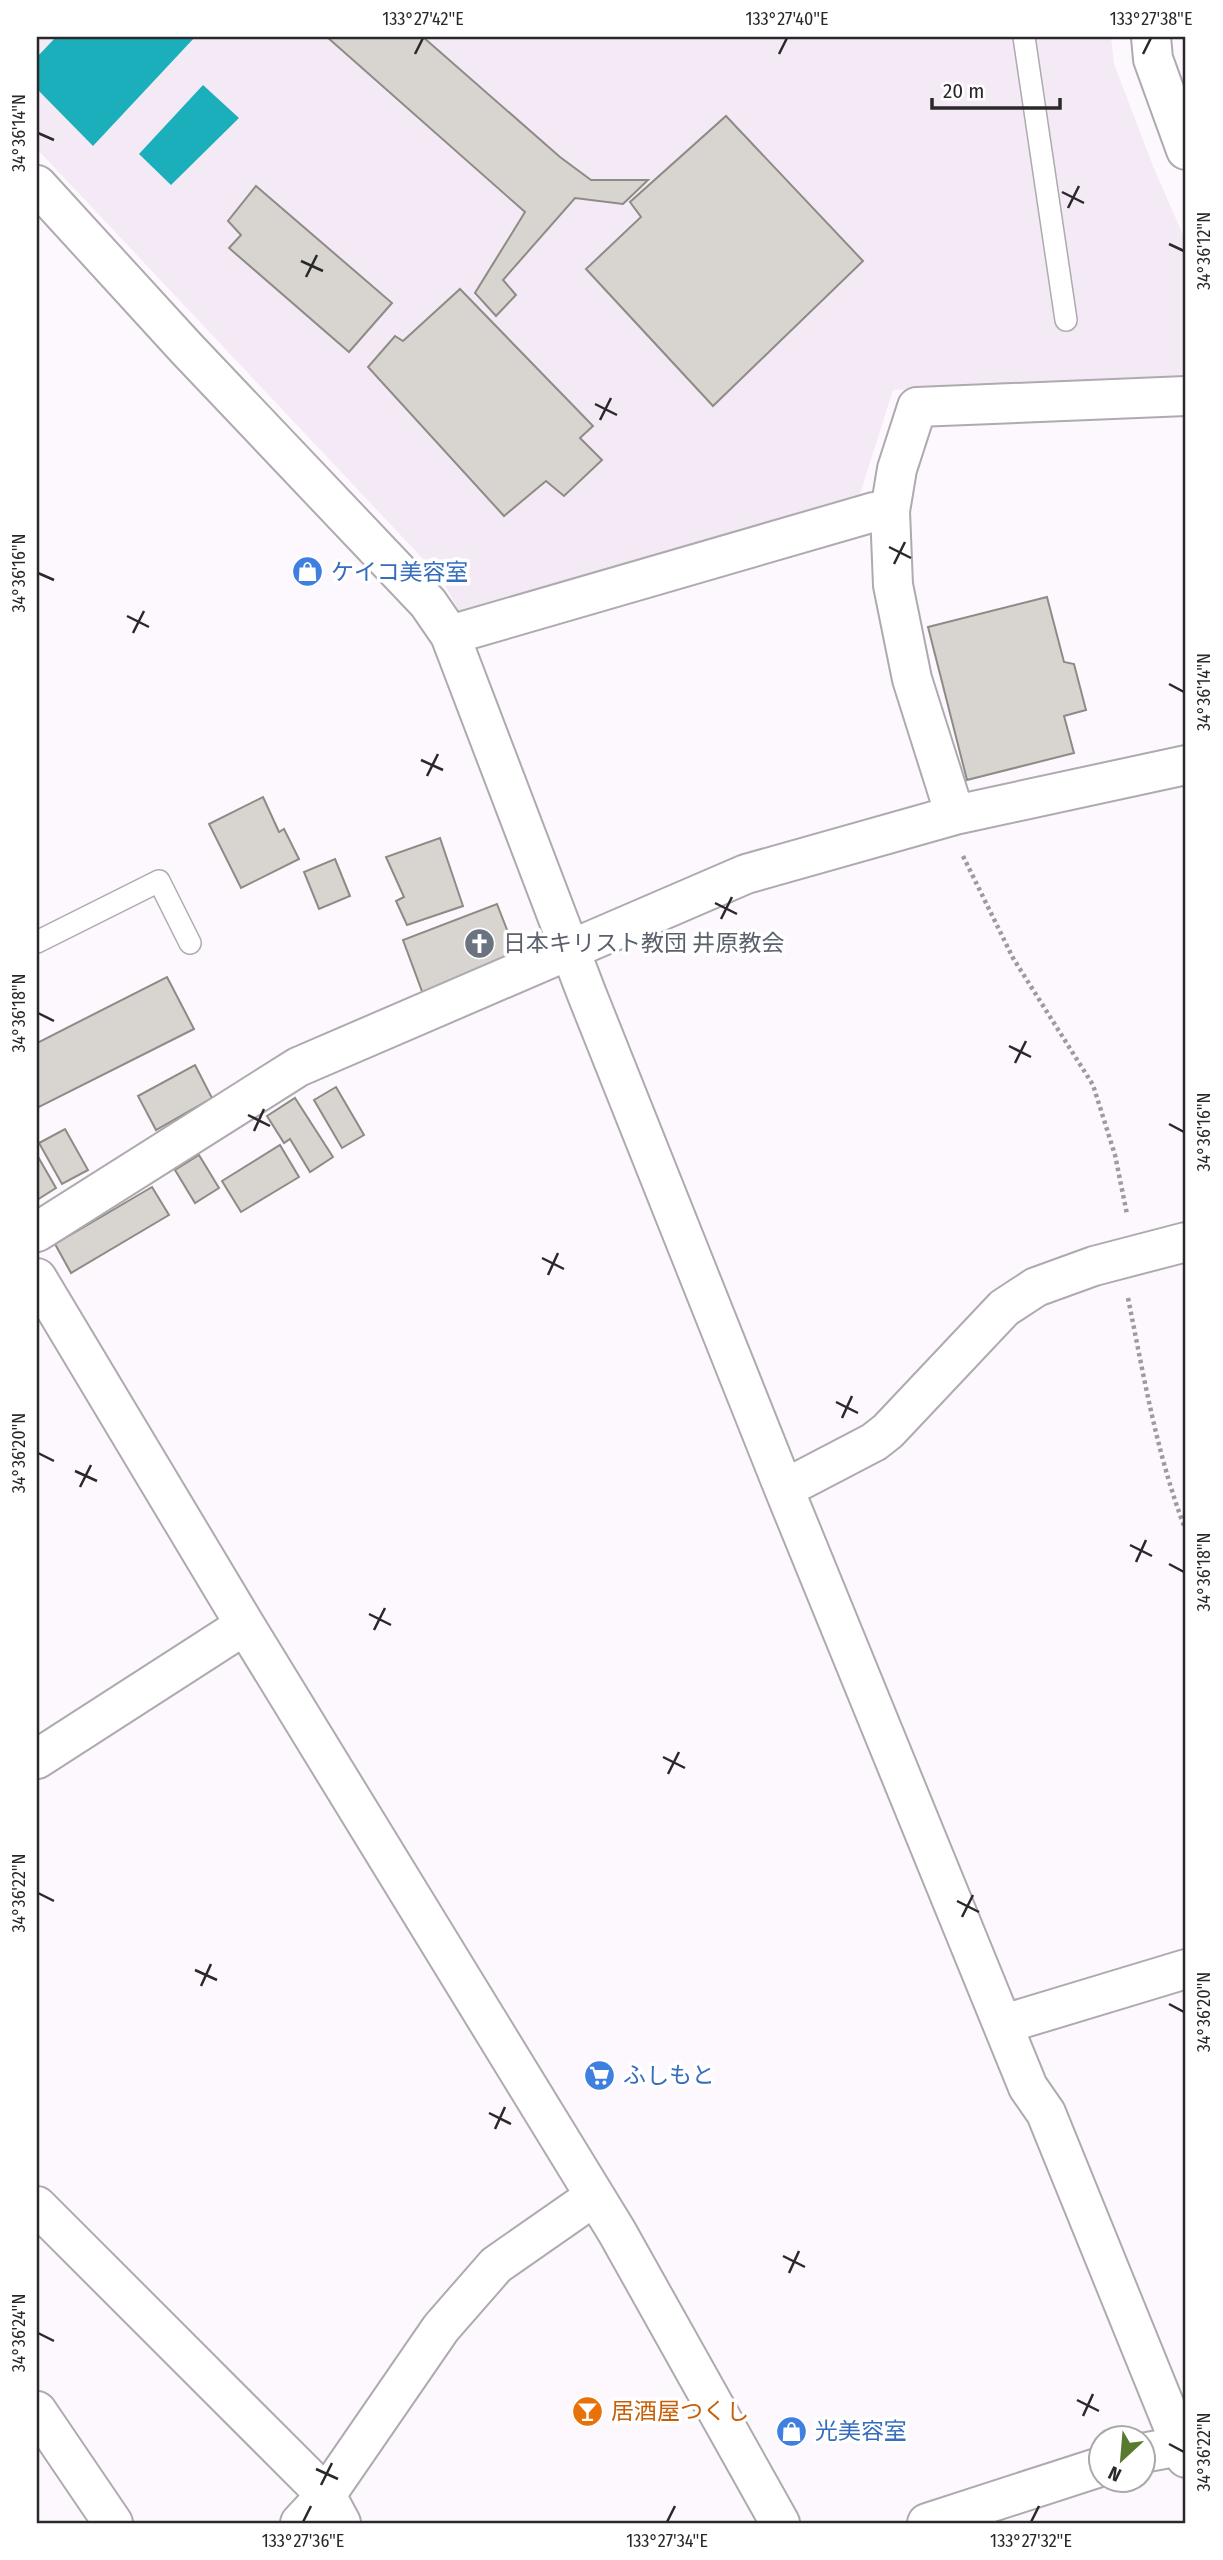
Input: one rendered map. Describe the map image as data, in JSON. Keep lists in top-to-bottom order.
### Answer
{
  "places": {
    "shop": ["ケイコ美容室", "光美容室"],
    "church": ["日本キリスト教団 井原教会"],
    "supermarket": ["ふしもと"],
    "bar": ["居酒屋つくし"]
  },
  "scale_bar": "20 m",
  "north": "bottom left",
  "coordinates": [
    "133°27'42\"E",
    "133°27'40\"E",
    "133°27'38\"E",
    "34°36'14\"N",
    "34°36'12\"N",
    "34°36'16\"N",
    "34°36'18\"N",
    "34°36'20\"N",
    "34°36'22\"N",
    "34°36'24\"N",
    "133°27'36\"E",
    "133°27'34\"E",
    "133°27'32\"E"
  ]
}
